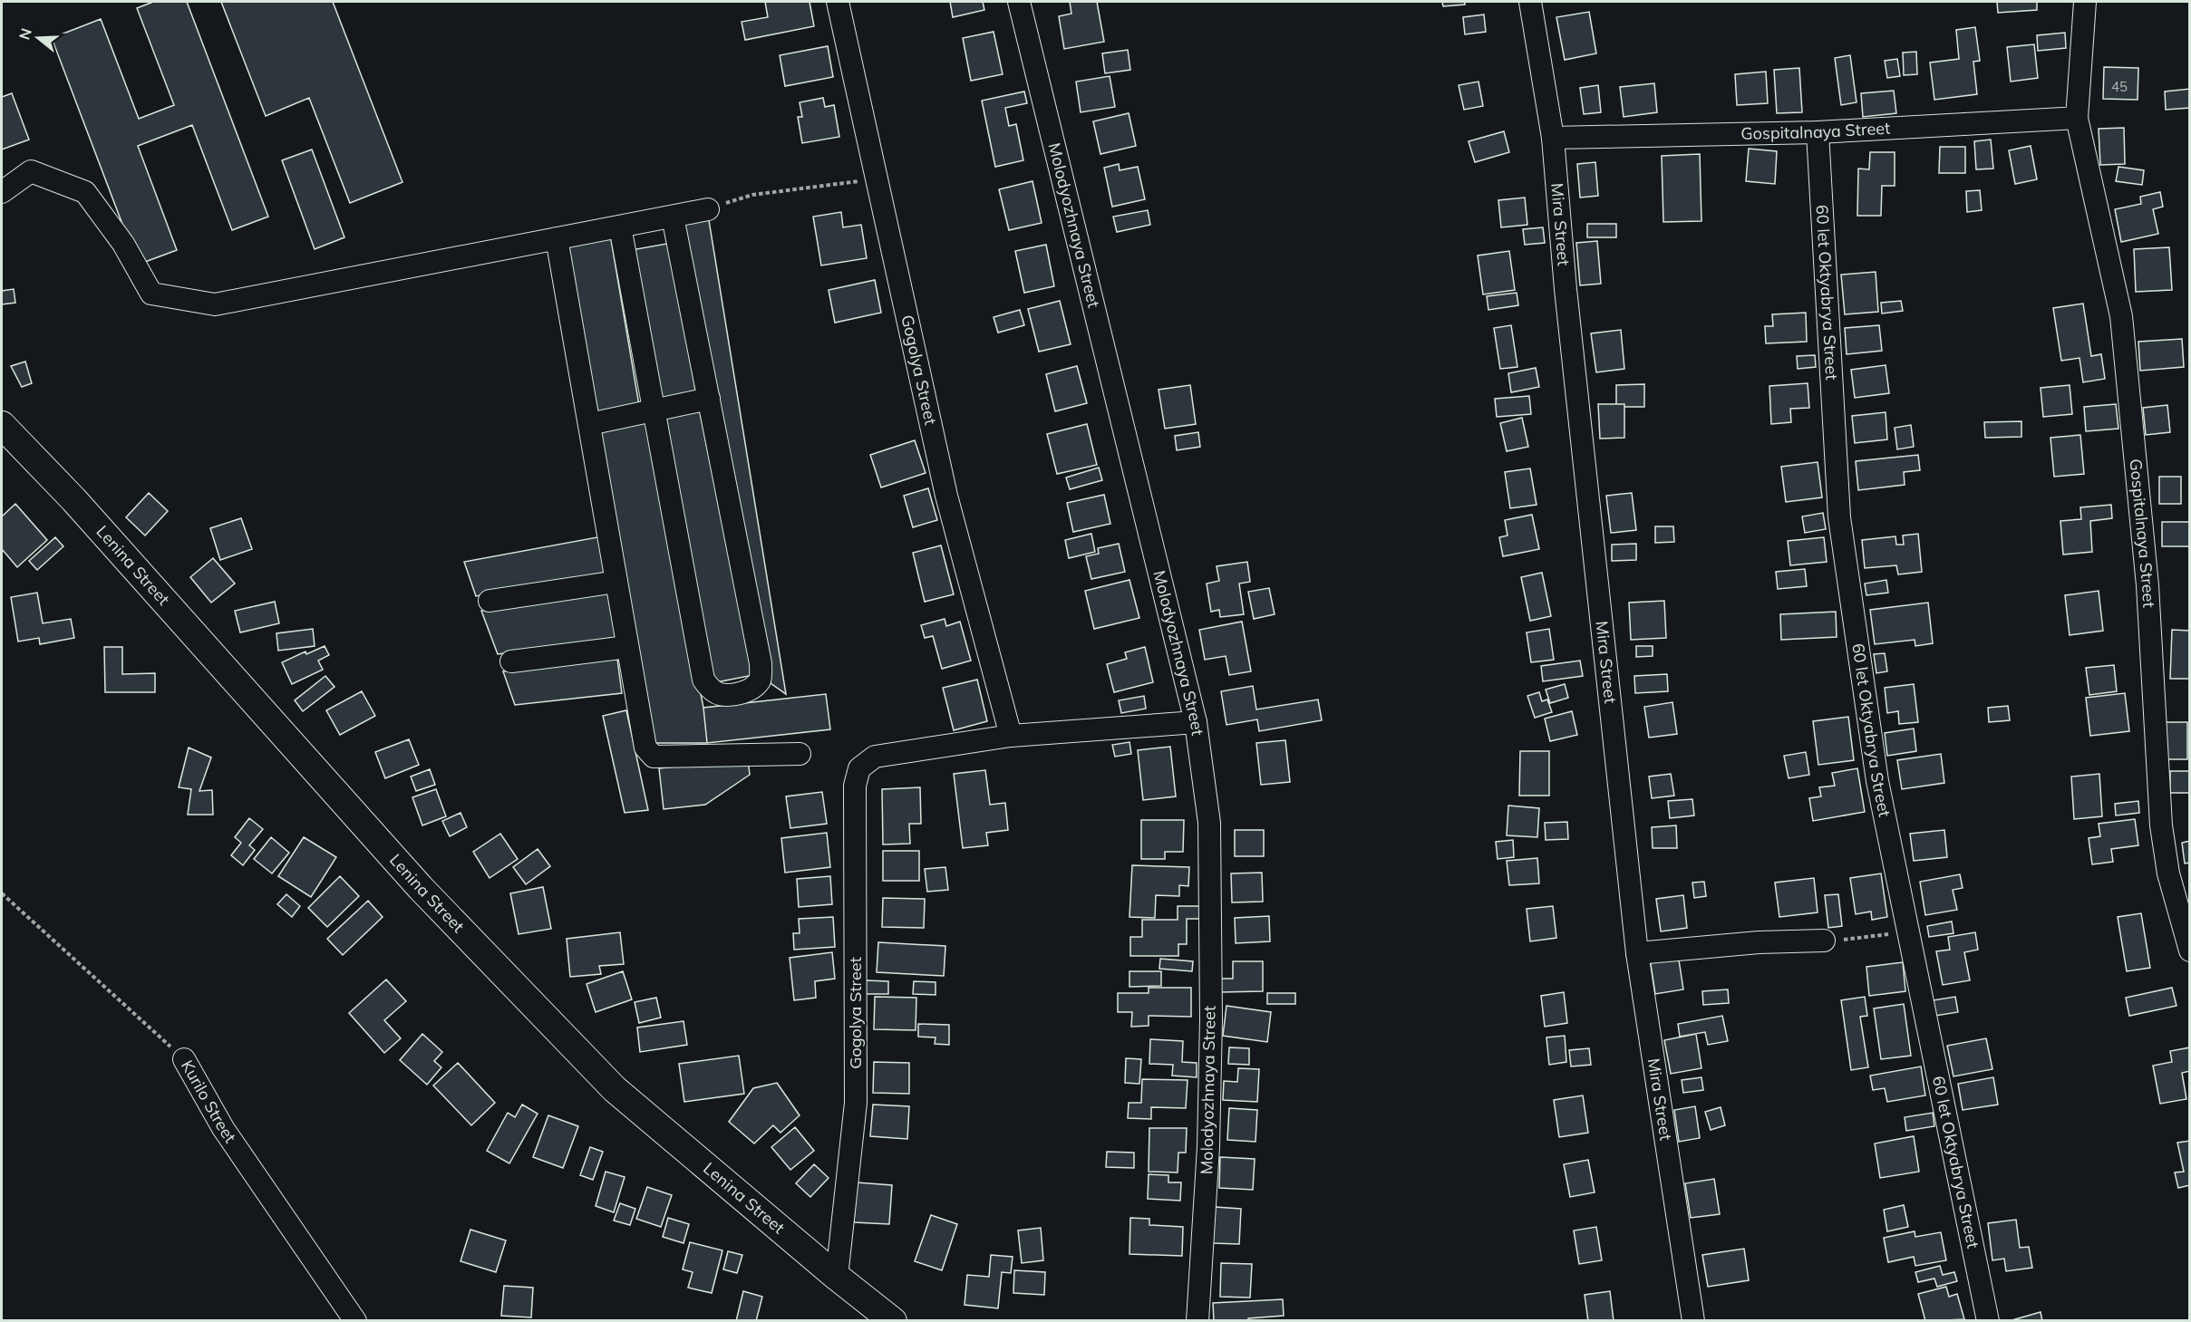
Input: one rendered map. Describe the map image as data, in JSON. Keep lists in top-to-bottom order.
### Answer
{
  "streets": {
    "main road": ["Lenina Street"],
    "street": [
      "Gospitalnaya Street",
      "Mira Street",
      "Molodyozhnaya Street",
      "60 let Oktyabrya Street",
      "Gogolya Street",
      "Kurilo Street"
    ]
  },
  "crossings": [
    ["Gospitalnaya Street", "Mira Street"],
    ["Gospitalnaya Street", "60 let Oktyabrya Street"],
    ["Gogolya Street", "Lenina Street"]
  ],
  "house_numbers": ["45"],
  "north": "left"
}
